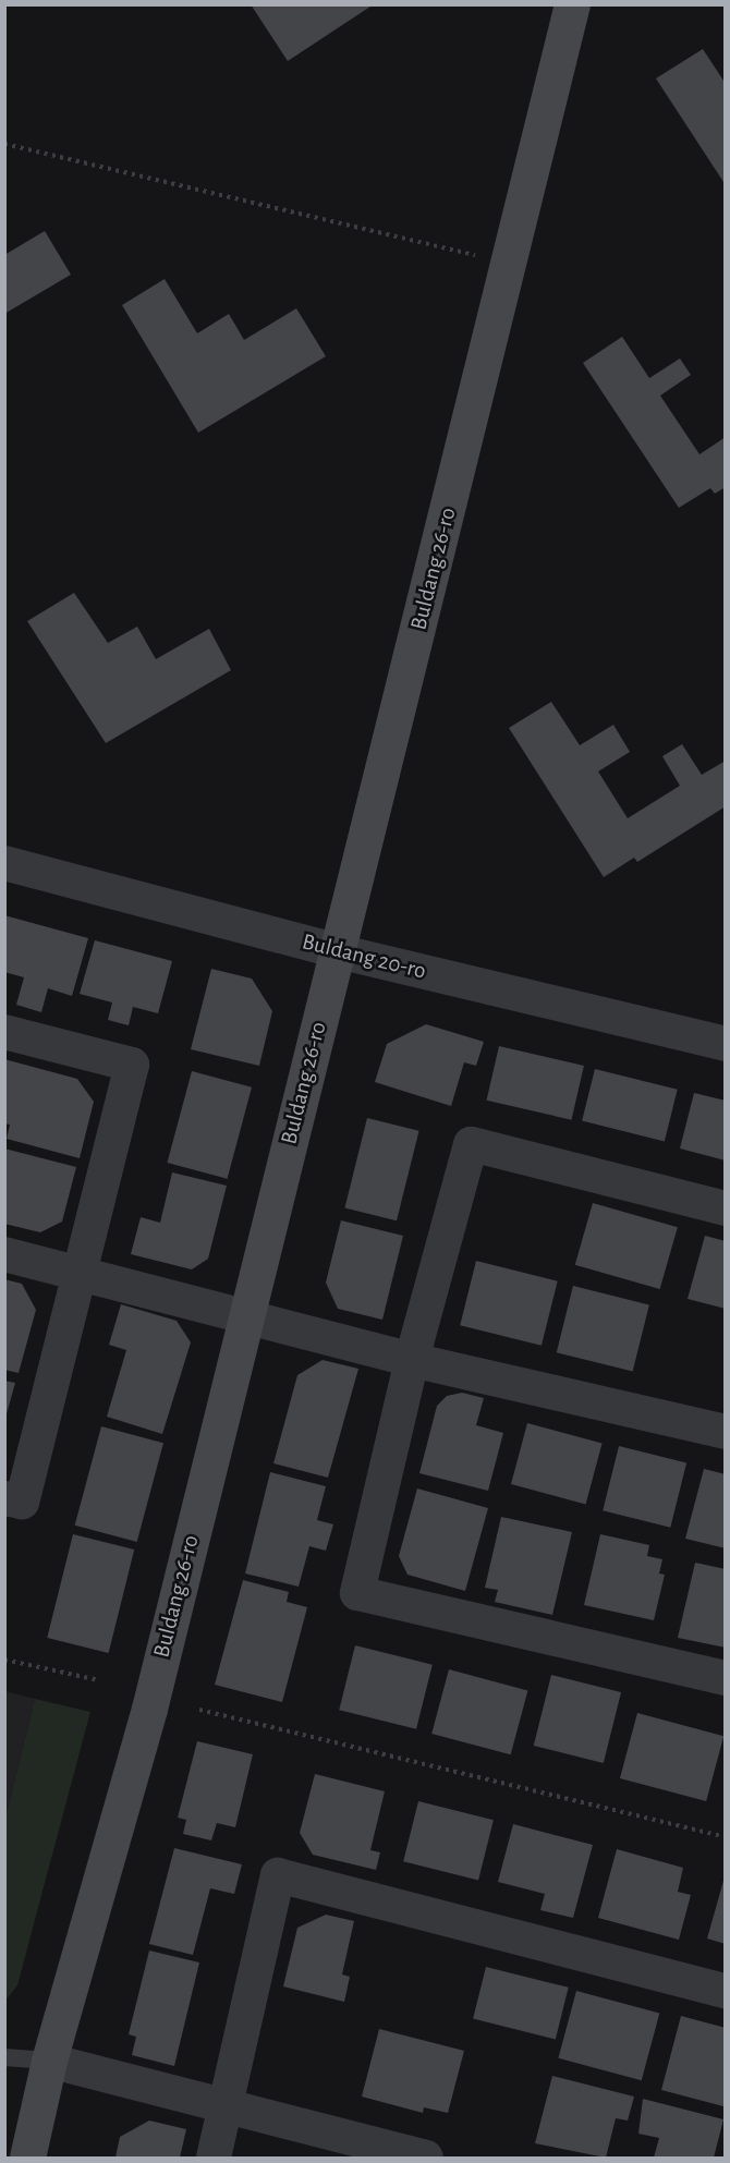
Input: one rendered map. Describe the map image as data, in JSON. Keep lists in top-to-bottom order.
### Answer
{
  "streets": {
    "street": ["Buldang 26-ro", "Buldang 20-ro"]
  },
  "crossings": [
    ["Buldang 26-ro", "Buldang 20-ro"]
  ]
}
